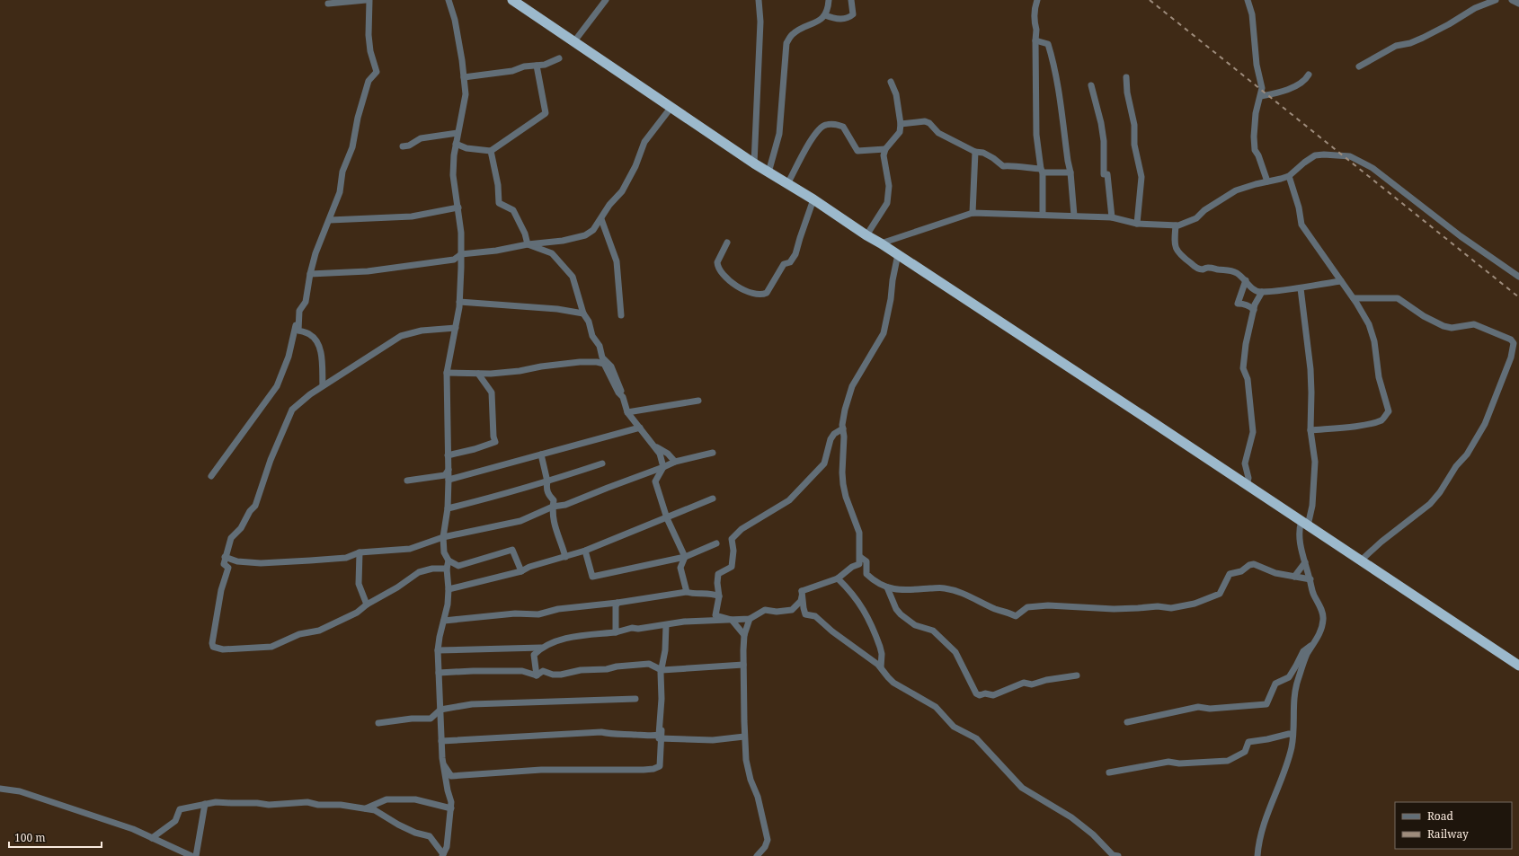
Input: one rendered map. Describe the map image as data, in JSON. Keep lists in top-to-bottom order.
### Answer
{
  "legend": ["Road", "Railway"],
  "scale_bar": "100 m"
}
